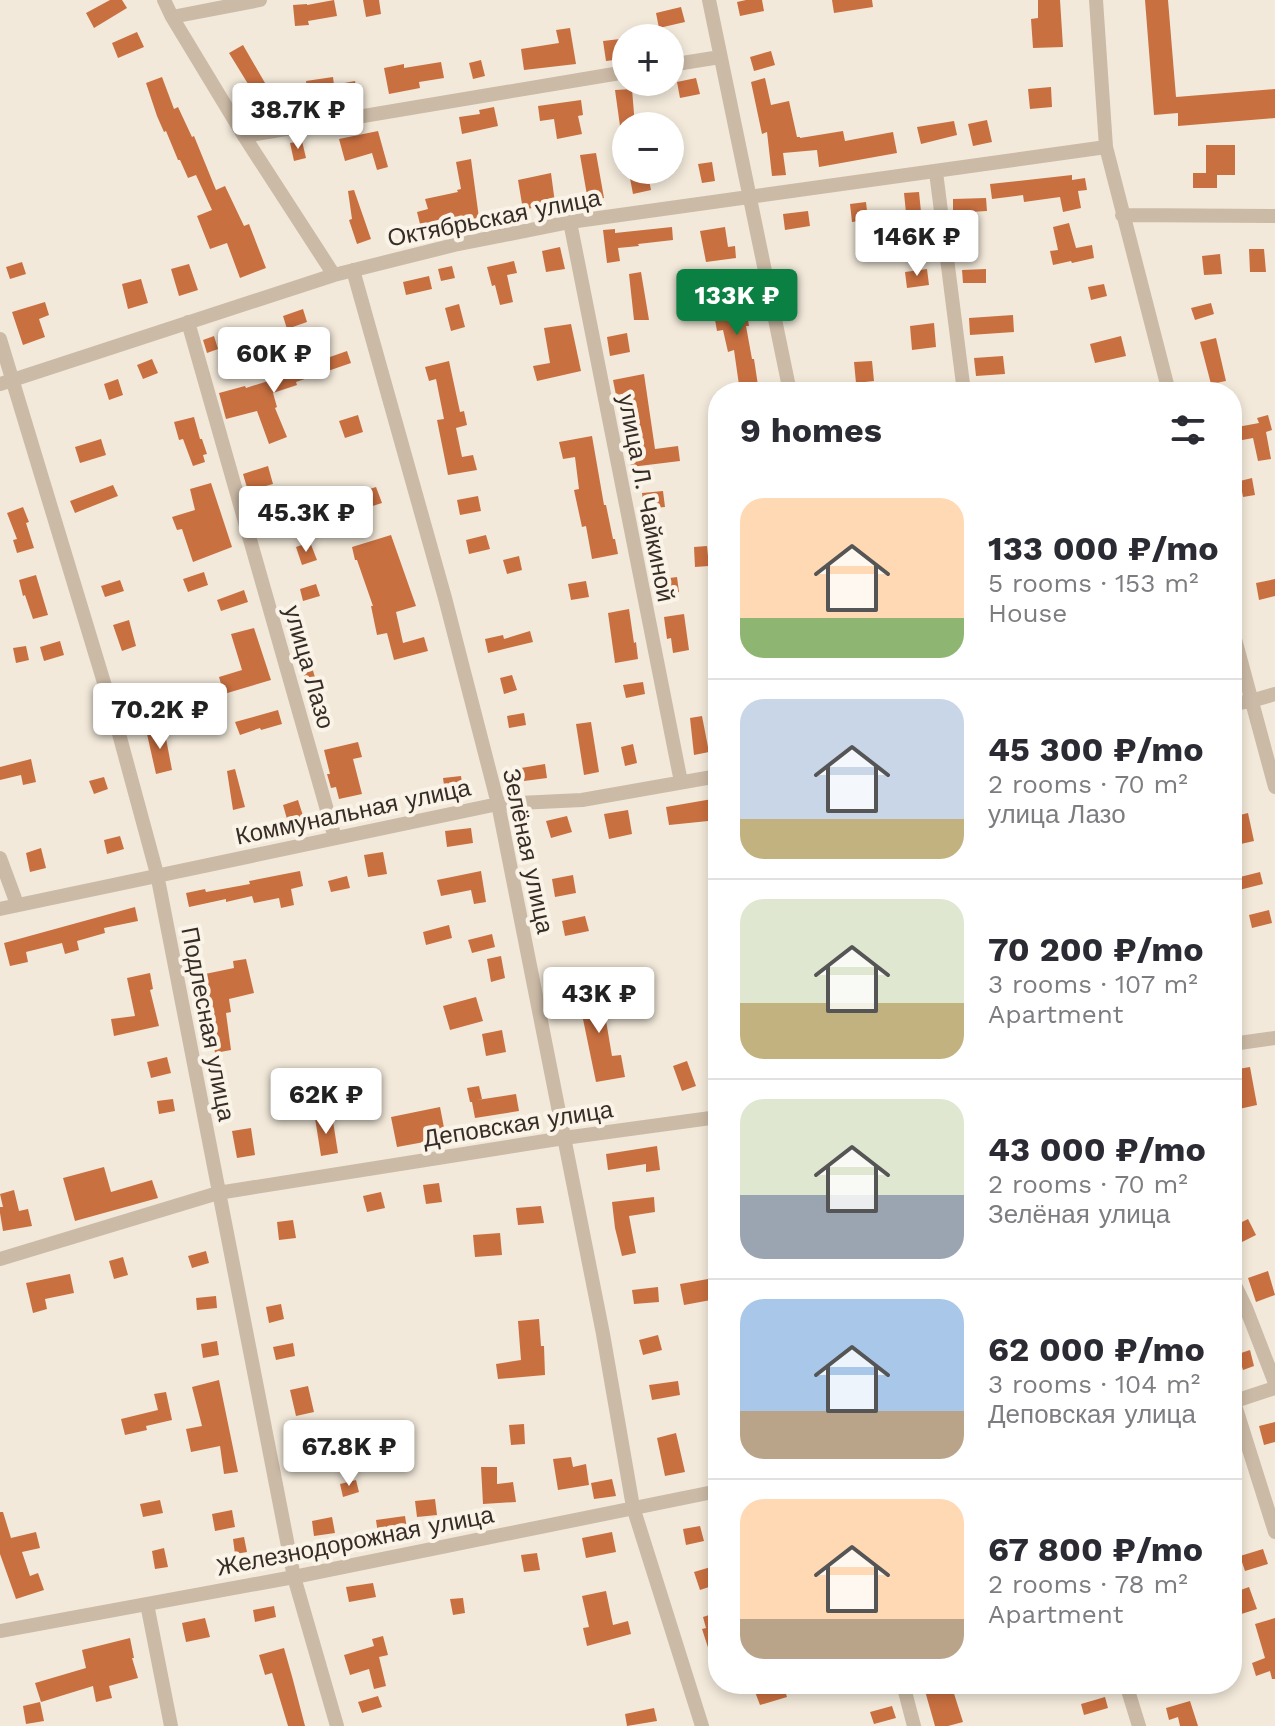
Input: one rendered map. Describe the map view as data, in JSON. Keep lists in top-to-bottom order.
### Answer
{
  "streets": {
    "street": [
      "Октябрьская улица",
      "улица Л. Чайкиной",
      "улица Лазо",
      "Коммунальная улица",
      "Зелёная улица",
      "Подлесная улица",
      "Деповская улица",
      "Железнодорожная улица"
    ]
  },
  "crossings": [
    ["Октябрьская улица", "улица Л. Чайкиной"],
    ["Октябрьская улица", "улица Лазо"],
    ["Октябрьская улица", "Зелёная улица"],
    ["Октябрьская улица", "Подлесная улица"],
    ["улица Л. Чайкиной", "Коммунальная улица"],
    ["улица Лазо", "Коммунальная улица"],
    ["Коммунальная улица", "Зелёная улица"],
    ["Коммунальная улица", "Подлесная улица"],
    ["Зелёная улица", "Деповская улица"],
    ["Зелёная улица", "Железнодорожная улица"],
    ["Подлесная улица", "Деповская улица"],
    ["Подлесная улица", "Железнодорожная улица"]
  ],
  "page": {
    "map_buttons": ["+", "−"],
    "price": [
      "38.7K ₽",
      "146K ₽",
      "133K ₽",
      "60K ₽",
      "45.3K ₽",
      "70.2K ₽",
      "43K ₽",
      "62K ₽",
      "67.8K ₽"
    ],
    "heading": "9 homes",
    "list": [
      {
        "name": "133 000 ₽/mo",
        "note": "5 rooms · 153 m² · House"
      },
      {
        "name": "45 300 ₽/mo",
        "note": "2 rooms · 70 m² · улица Лазо"
      },
      {
        "name": "70 200 ₽/mo",
        "note": "3 rooms · 107 m² · Apartment"
      },
      {
        "name": "43 000 ₽/mo",
        "note": "2 rooms · 70 m² · Зелёная улица"
      },
      {
        "name": "62 000 ₽/mo",
        "note": "3 rooms · 104 m² · Деповская улица"
      },
      {
        "name": "67 800 ₽/mo",
        "note": "2 rooms · 78 m² · Apartment"
      }
    ]
  }
}
